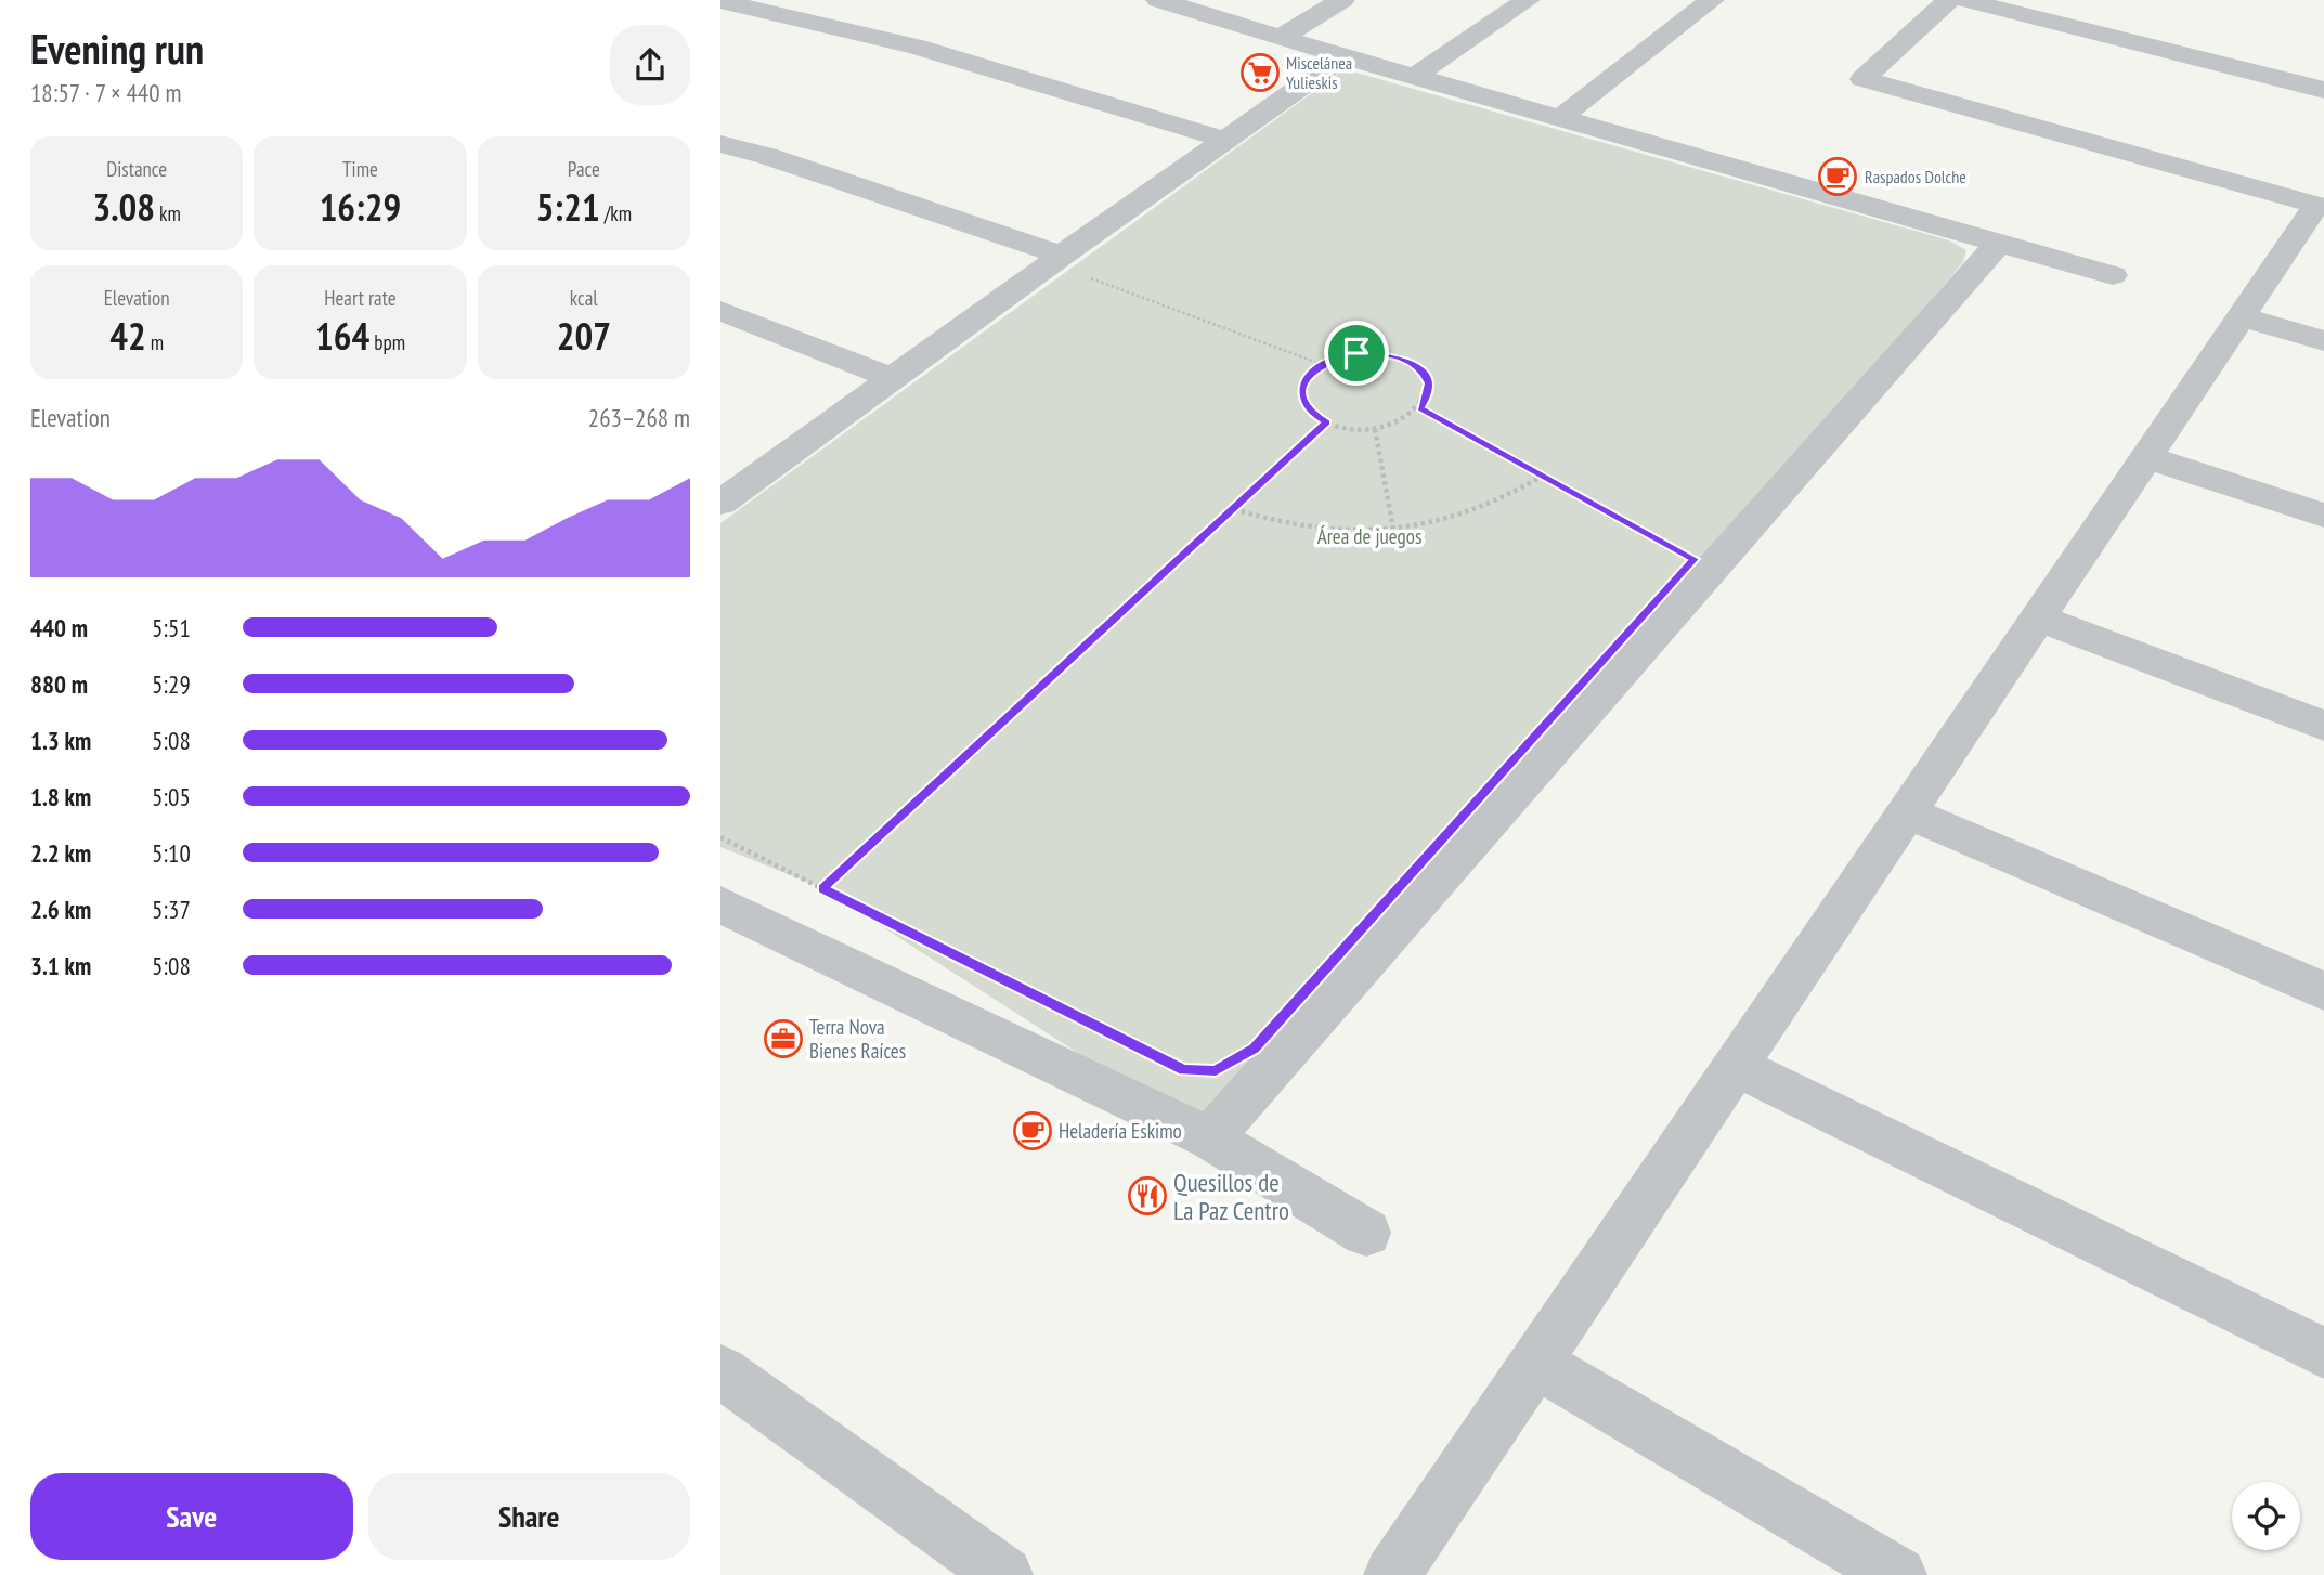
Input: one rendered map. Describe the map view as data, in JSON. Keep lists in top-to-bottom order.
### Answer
{
  "parks": ["Área de juegos"],
  "places": {
    "supermarket": ["Miscelánea Yulieskis"],
    "cafe": ["Raspados Dolche", "Heladería Eskimo"],
    "office": ["Terra Nova Bienes Raíces"],
    "restaurant": ["Quesillos de La Paz Centro"]
  },
  "page": {
    "heading": ["Evening run", "18:57 · 7 × 440 m"],
    "stats": [
      ["Distance", "3.08 km"],
      ["Time", "16:29"],
      ["Pace", "5:21 /km"],
      ["Elevation", "42 m"],
      ["Heart rate", "164 bpm"],
      ["kcal", "207"]
    ],
    "chart": ["Elevation", "263–268 m"],
    "list": [
      {
        "name": "440 m",
        "note": "5:51"
      },
      {
        "name": "880 m",
        "note": "5:29"
      },
      {
        "name": "1.3 km",
        "note": "5:08"
      },
      {
        "name": "1.8 km",
        "note": "5:05"
      },
      {
        "name": "2.2 km",
        "note": "5:10"
      },
      {
        "name": "2.6 km",
        "note": "5:37"
      },
      {
        "name": "3.1 km",
        "note": "5:08"
      }
    ],
    "buttons": ["Save", "Share"]
  }
}
